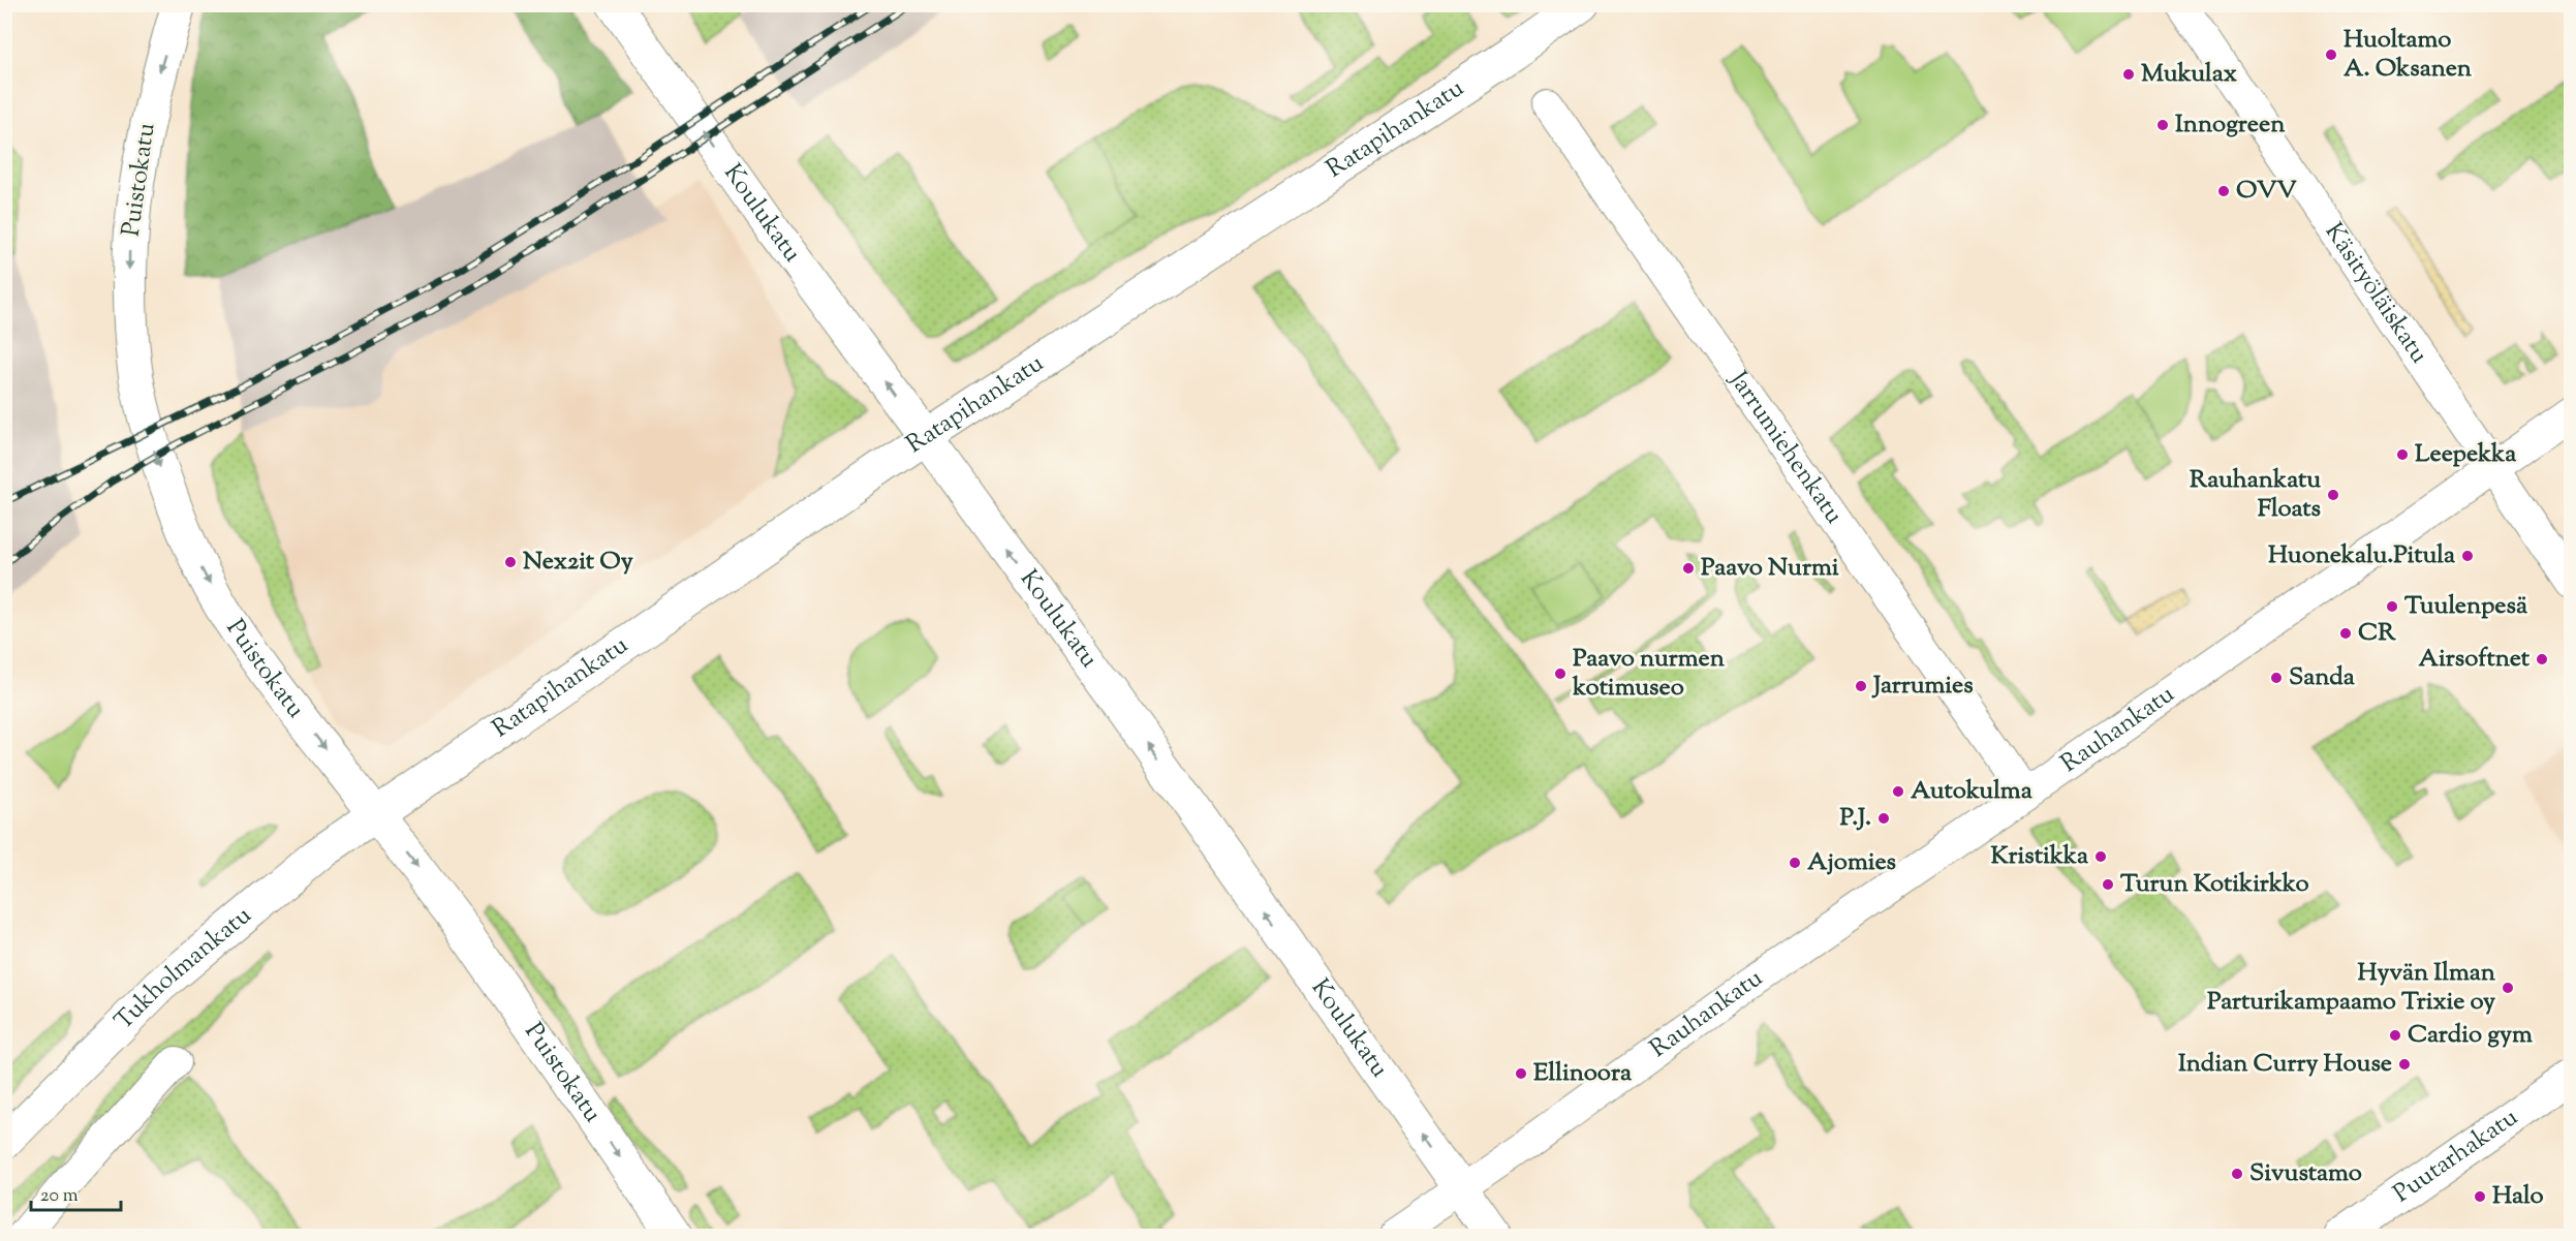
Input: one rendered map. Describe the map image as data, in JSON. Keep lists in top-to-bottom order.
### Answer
{
  "streets": {
    "main road": [
      "Ratapihankatu",
      "Puistokatu",
      "Koulukatu",
      "Tukholmankatu",
      "Puutarhakatu"
    ],
    "street": ["Käsityöläiskatu", "Jarrumiehenkatu", "Rauhankatu"]
  },
  "crossings": [
    ["Ratapihankatu", "Puistokatu"],
    ["Ratapihankatu", "Koulukatu"],
    ["Ratapihankatu", "Tukholmankatu"],
    ["Puistokatu", "Tukholmankatu"],
    ["Koulukatu", "Rauhankatu"],
    ["Käsityöläiskatu", "Rauhankatu"],
    ["Jarrumiehenkatu", "Rauhankatu"]
  ],
  "one_way": ["Puistokatu", "Koulukatu"],
  "places": [
    "Huoltamo A. Oksanen",
    "Mukulax",
    "Innogreen",
    "OVV",
    "Leepekka",
    "Rauhankatu Floats",
    "Huonekalu.Pitula",
    "Nex2it Oy",
    "Paavo Nurmi",
    "Tuulenpesä",
    "CR",
    "Airsoftnet",
    "Paavo nurmen kotimuseo",
    "Sanda",
    "Jarrumies",
    "Autokulma",
    "P.J.",
    "Kristikka",
    "Ajomies",
    "Turun Kotikirkko",
    "Hyvän Ilman Parturikampaamo Trixie oy",
    "Cardio gym",
    "Indian Curry House",
    "Ellinoora",
    "Sivustamo",
    "Halo"
  ],
  "scale_bar": "20 m"
}
